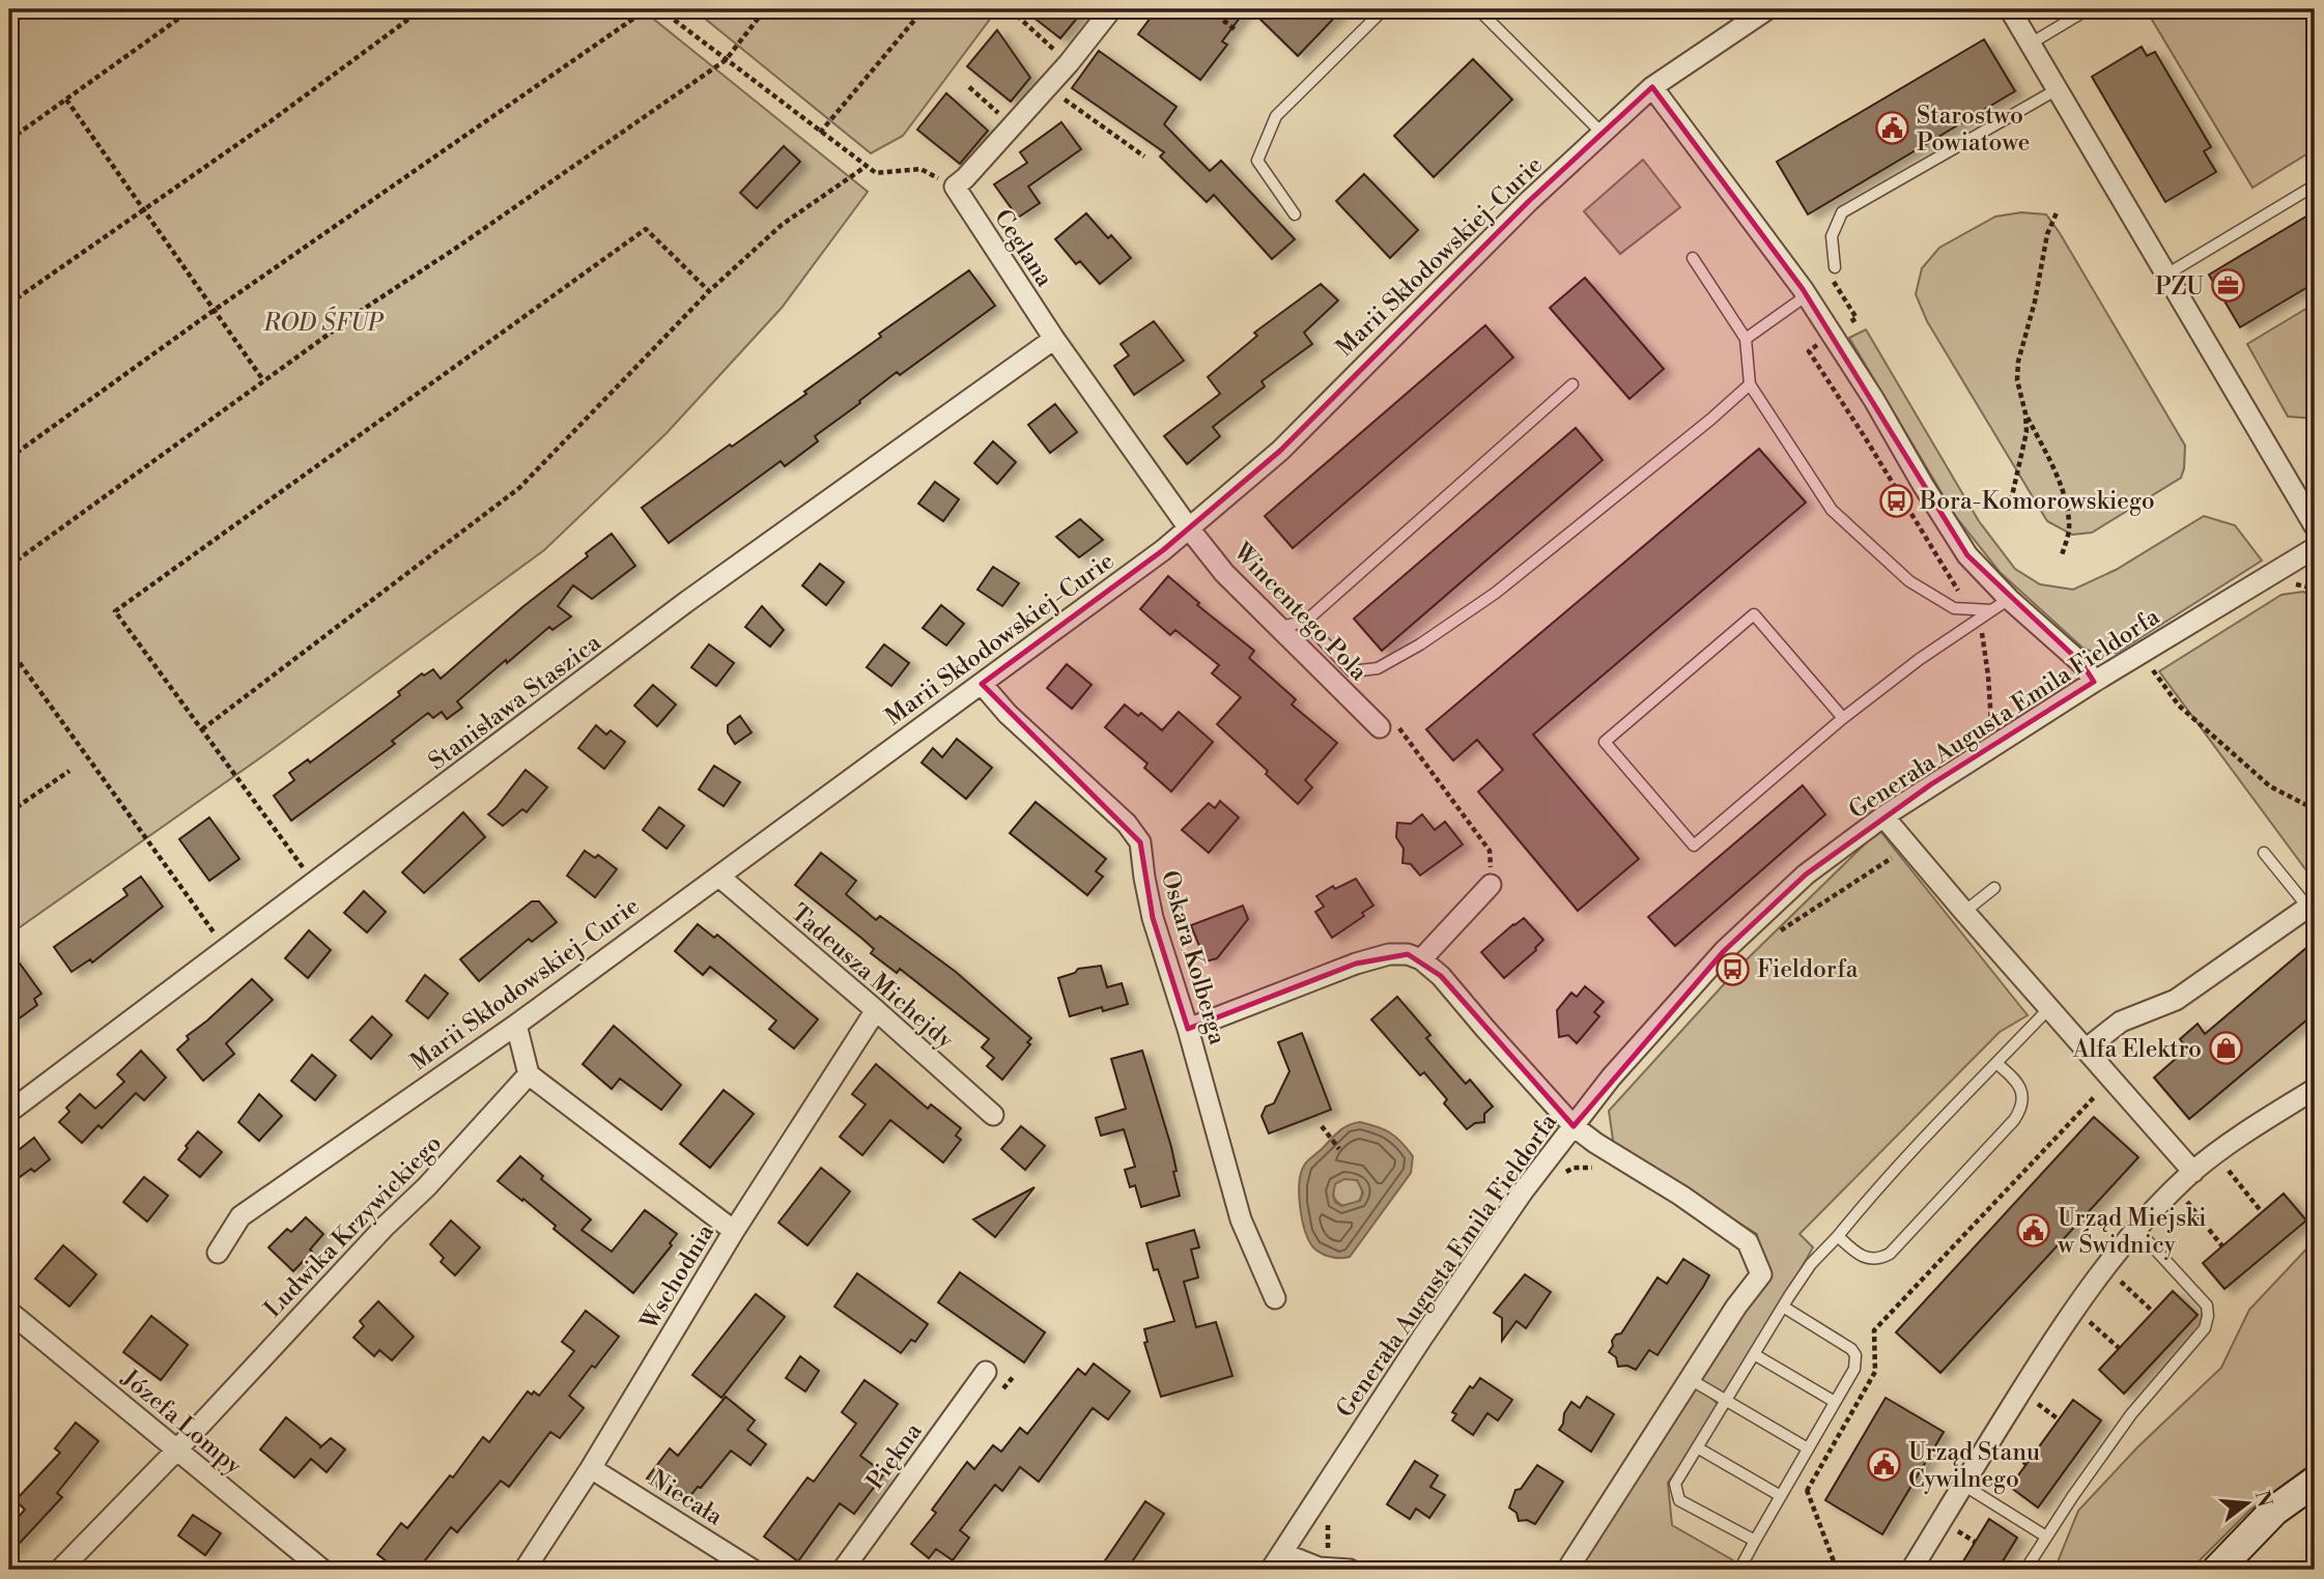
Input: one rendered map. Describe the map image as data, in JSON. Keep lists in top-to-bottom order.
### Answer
{
  "streets": {
    "street": [
      "Ceglana",
      "Marii Skłodowskiej-Curie",
      "Wincentego Pola",
      "Stanisława Staszica",
      "Generała Augusta Emila Fieldorfa",
      "Oskara Kolberga",
      "Tadeusza Michejdy",
      "Ludwika Krzywickiego",
      "Wschodnia",
      "Józefa Lompy",
      "Piękna",
      "Niecała"
    ]
  },
  "crossings": [
    ["Ceglana", "Marii Skłodowskiej-Curie"],
    ["Ceglana", "Wincentego Pola"],
    ["Ceglana", "Stanisława Staszica"],
    ["Marii Skłodowskiej-Curie", "Wincentego Pola"],
    ["Marii Skłodowskiej-Curie", "Oskara Kolberga"],
    ["Marii Skłodowskiej-Curie", "Tadeusza Michejdy"],
    ["Tadeusza Michejdy", "Wschodnia"],
    ["Ludwika Krzywickiego", "Józefa Lompy"],
    ["Wschodnia", "Niecała"]
  ],
  "parks": ["ROD ŚFUP"],
  "places": {
    "public building": ["Starostwo Powiatowe", "Urząd Miejski w Świdnicy", "Urząd Stanu Cywilnego"],
    "office": ["PZU"],
    "bus stop": ["Bora-Komorowskiego", "Fieldorfa"],
    "shop": ["Alfa Elektro"]
  },
  "north": "right"
}
